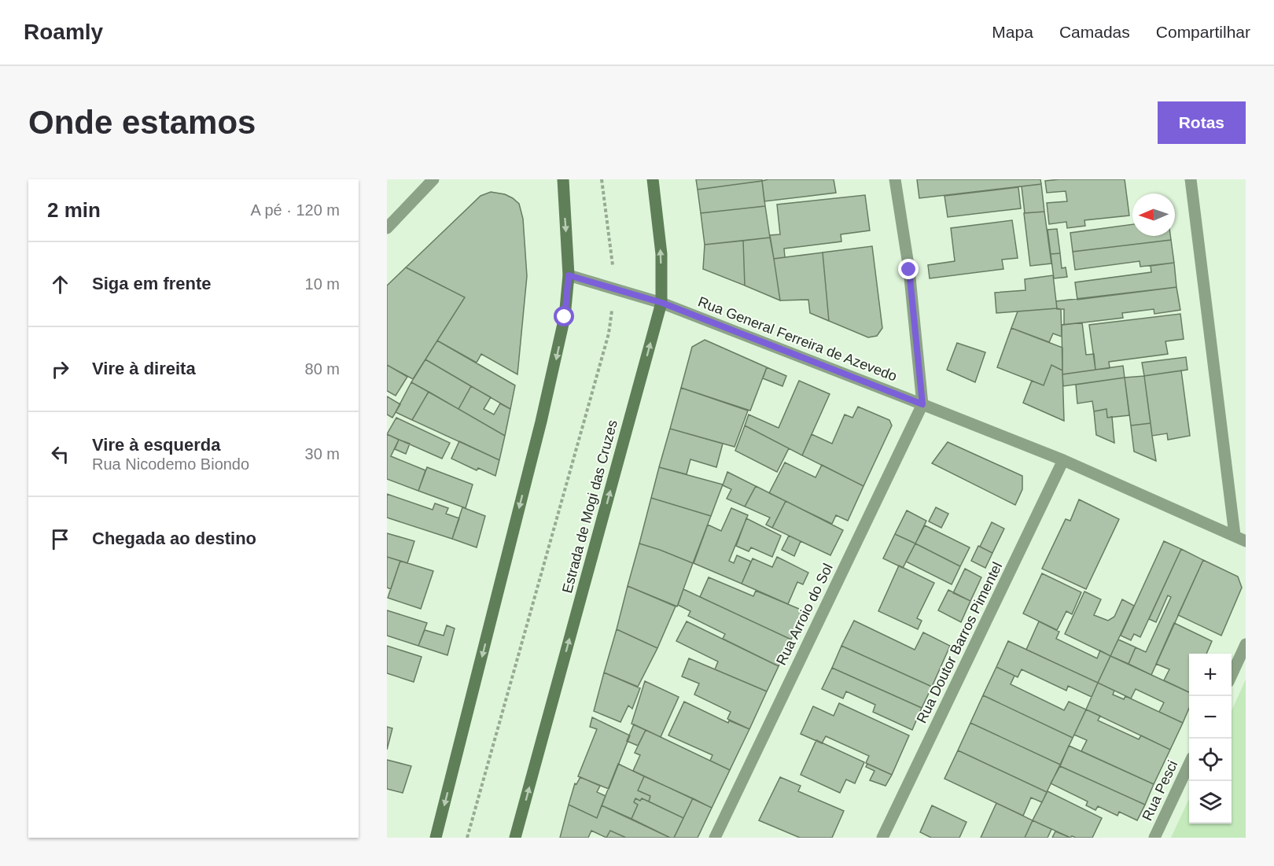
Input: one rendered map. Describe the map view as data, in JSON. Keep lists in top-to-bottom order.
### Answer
{
  "streets": {
    "main road": ["Estrada de Mogi das Cruzes"],
    "street": [
      "Rua General Ferreira de Azevedo",
      "Rua Arroio do Sol",
      "Rua Doutor Barros Pimentel",
      "Rua Pesci"
    ]
  },
  "crossings": [
    ["Rua General Ferreira de Azevedo", "Estrada de Mogi das Cruzes"],
    ["Rua General Ferreira de Azevedo", "Rua Arroio do Sol"],
    ["Rua General Ferreira de Azevedo", "Rua Doutor Barros Pimentel"]
  ],
  "north": "left",
  "page": {
    "header": "Roamly",
    "nav": ["Mapa", "Camadas", "Compartilhar"],
    "buttons": "Rotas",
    "title": "Onde estamos",
    "heading": ["2 min", "A pé · 120 m"],
    "list": [
      ["Siga em frente", "10 m"],
      ["Vire à direita", "80 m"],
      ["Vire à esquerda", "Rua Nicodemo Biondo", "30 m"],
      "Chegada ao destino"
    ],
    "map_buttons": ["+", "−"]
  }
}
